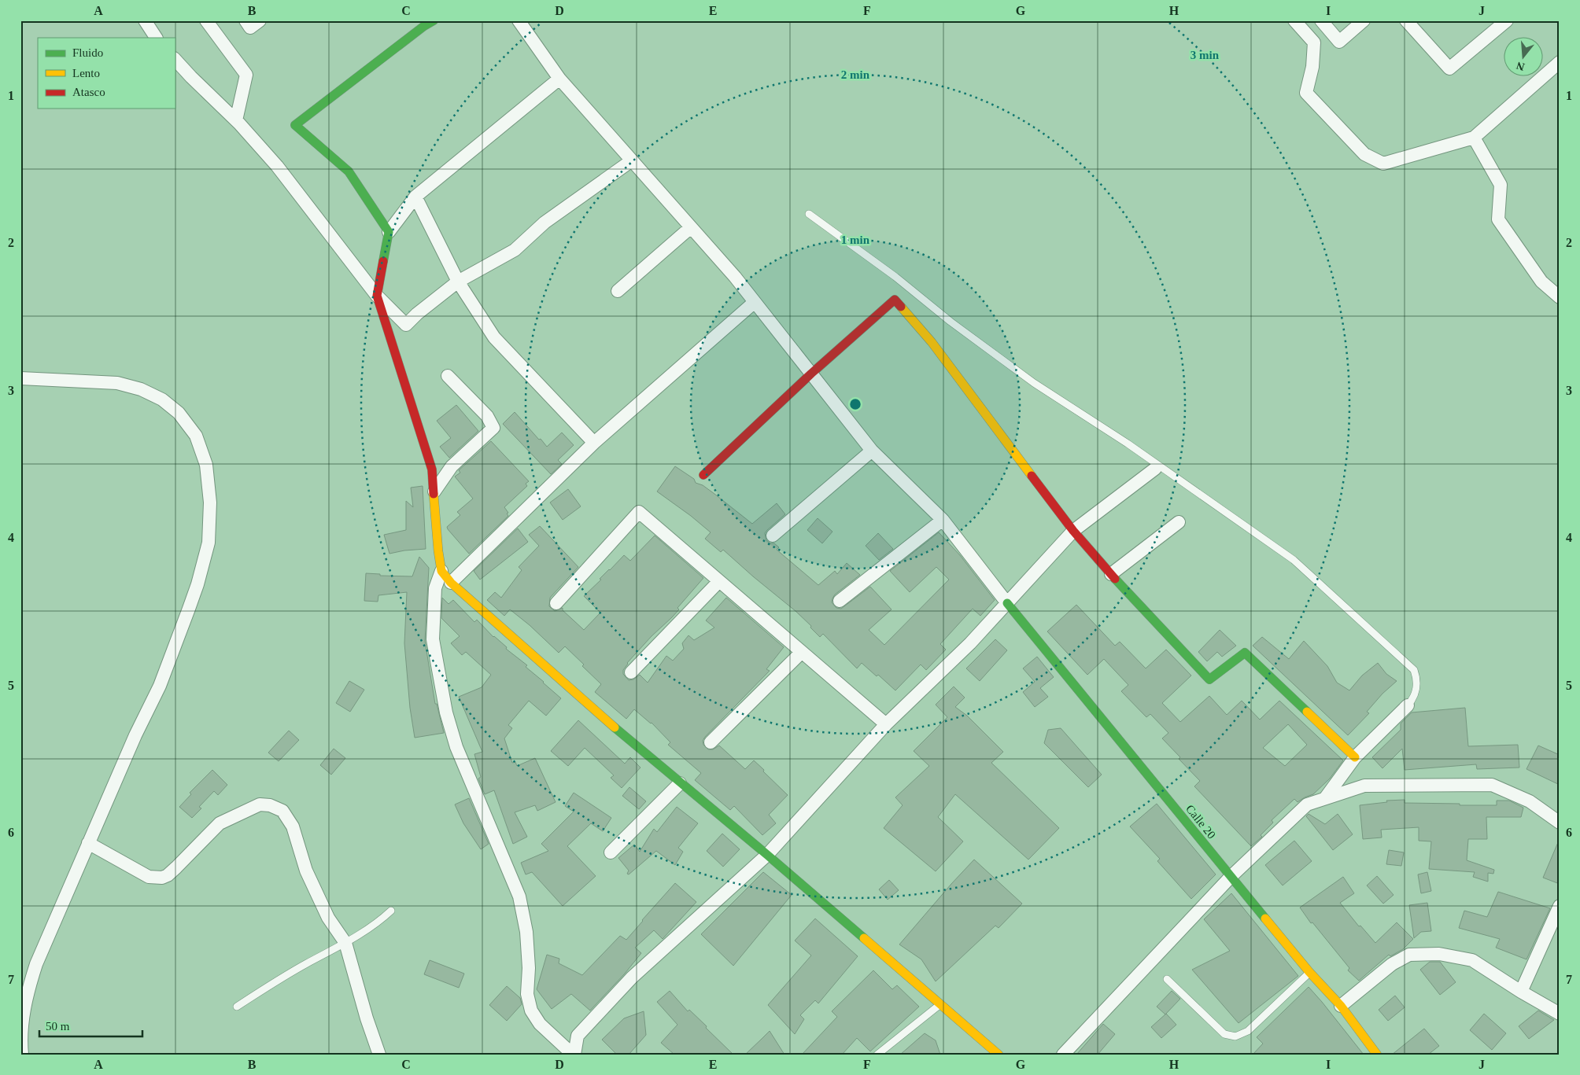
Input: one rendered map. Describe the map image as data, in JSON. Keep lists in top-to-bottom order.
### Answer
{
  "streets": {
    "street": ["Calle 20"]
  },
  "legend": ["Fluido", "Lento", "Atasco"],
  "scale_bar": "50 m",
  "north": "bottom",
  "grid": {
    "columns": [
      "A",
      "B",
      "C",
      "D",
      "E",
      "F",
      "G",
      "H",
      "I",
      "J"
    ],
    "rows": [
      "1",
      "2",
      "3",
      "4",
      "5",
      "6",
      "7"
    ]
  },
  "rings": ["3 min", "2 min", "1 min"]
}
